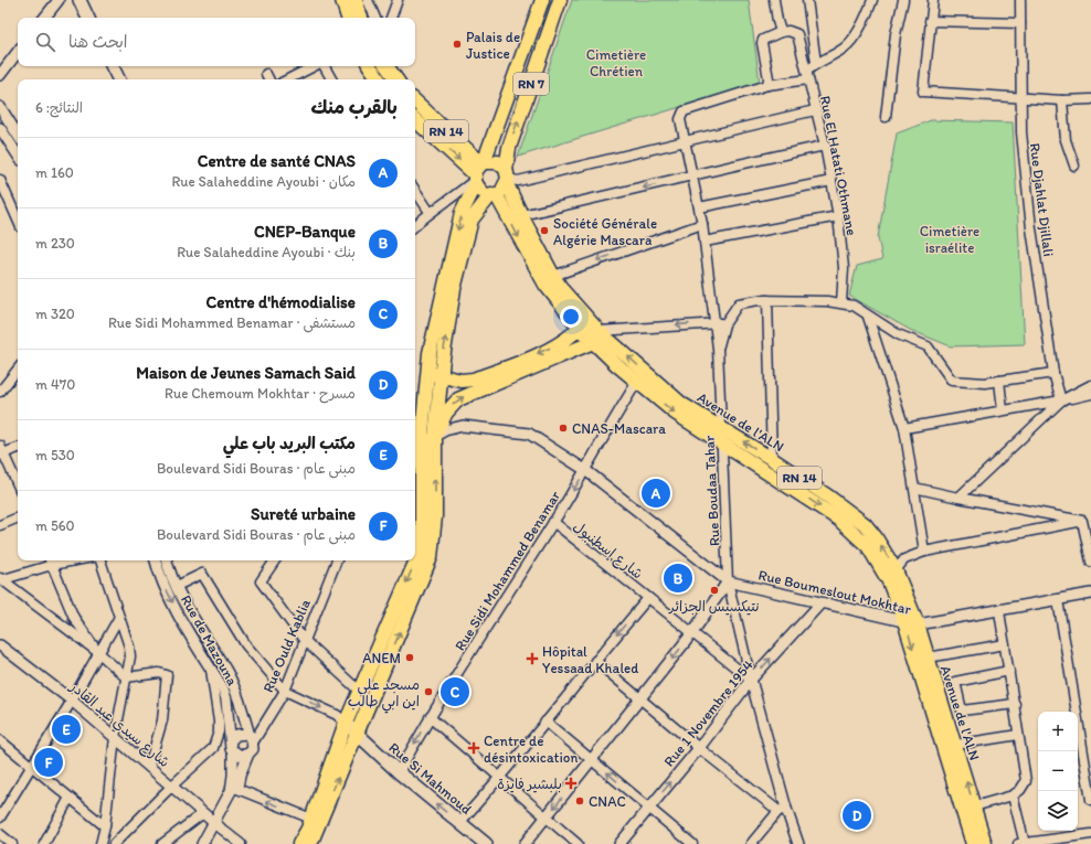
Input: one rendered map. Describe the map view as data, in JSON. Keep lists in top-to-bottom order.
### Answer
{
  "streets": {
    "main road": [
      "RN 7",
      "RN 14",
      "Avenue de l'ALN",
      "Rue Si Mahmoud"
    ],
    "street": [
      "Rue El Hatati Othmane",
      "Rue Djahlat Djillali",
      "Rue Boudaa Tahar",
      "شارع إسطنبول",
      "Rue Sidi Mohammed Benamar",
      "Rue Boumeslout Mokhtar",
      "Rue de Mazouna",
      "Rue Ould Kablia",
      "Rue 1 Novembre 1954",
      "شارع سيدي عبد القادر"
    ]
  },
  "crossings": [
    ["RN 7", "RN 14"],
    ["RN 7", "Avenue de l'ALN"],
    ["RN 7", "Rue Si Mahmoud"],
    ["RN 14", "Avenue de l'ALN"],
    ["Rue El Hatati Othmane", "Rue Boudaa Tahar"],
    ["Avenue de l'ALN", "Rue Boudaa Tahar"],
    ["Avenue de l'ALN", "Rue Sidi Mohammed Benamar"],
    ["Avenue de l'ALN", "Rue Boumeslout Mokhtar"],
    ["Rue Boudaa Tahar", "شارع إسطنبول"],
    ["Rue Boudaa Tahar", "Rue Boumeslout Mokhtar"],
    ["Rue Boudaa Tahar", "Rue 1 Novembre 1954"],
    ["شارع إسطنبول", "Rue Sidi Mohammed Benamar"],
    ["شارع إسطنبول", "Rue 1 Novembre 1954"],
    ["Rue Sidi Mohammed Benamar", "Rue Si Mahmoud"],
    ["Rue Boumeslout Mokhtar", "Rue 1 Novembre 1954"],
    ["Rue de Mazouna", "Rue Ould Kablia"]
  ],
  "one_way": ["Rue Si Mahmoud"],
  "parks": ["Cimetière Chrétien", "Cimetière israélite"],
  "places": {
    "other": [
      "Palais de Justice",
      "Société Générale Algérie Mascara",
      "CNAS-Mascara",
      "نتيكسيس الجزائر",
      "ANEM",
      "مسجد علي اين ابي طالب",
      "CNAC"
    ],
    "health": ["Hôpital Yessaad Khaled", "Centre de désintoxication", "بلبشير فايزة"]
  },
  "page": {
    "search": "ابحث هنا",
    "heading": ["بالقرب منك", "النتائج: 6"],
    "list": [
      {
        "mark": "A",
        "name": "Centre de santé CNAS",
        "note": "مكان · Rue Salaheddine Ayoubi",
        "value": "160 m"
      },
      {
        "mark": "B",
        "name": "CNEP-Banque",
        "note": "بنك · Rue Salaheddine Ayoubi",
        "value": "230 m"
      },
      {
        "mark": "C",
        "name": "Centre d'hémodialise",
        "note": "مستشفى · Rue Sidi Mohammed Benamar",
        "value": "320 m"
      },
      {
        "mark": "D",
        "name": "Maison de Jeunes Samach Said",
        "note": "مسرح · Rue Chemoum Mokhtar",
        "value": "470 m"
      },
      {
        "mark": "E",
        "name": "مكتب البريد باب علي",
        "note": "مبنى عام · Boulevard Sidi Bouras",
        "value": "530 m"
      },
      {
        "mark": "F",
        "name": "Sureté urbaine",
        "note": "مبنى عام · Boulevard Sidi Bouras",
        "value": "560 m"
      }
    ],
    "pins": [
      "A",
      "B",
      "C",
      "E",
      "F",
      "D"
    ],
    "map_buttons": ["+", "−"]
  }
}
